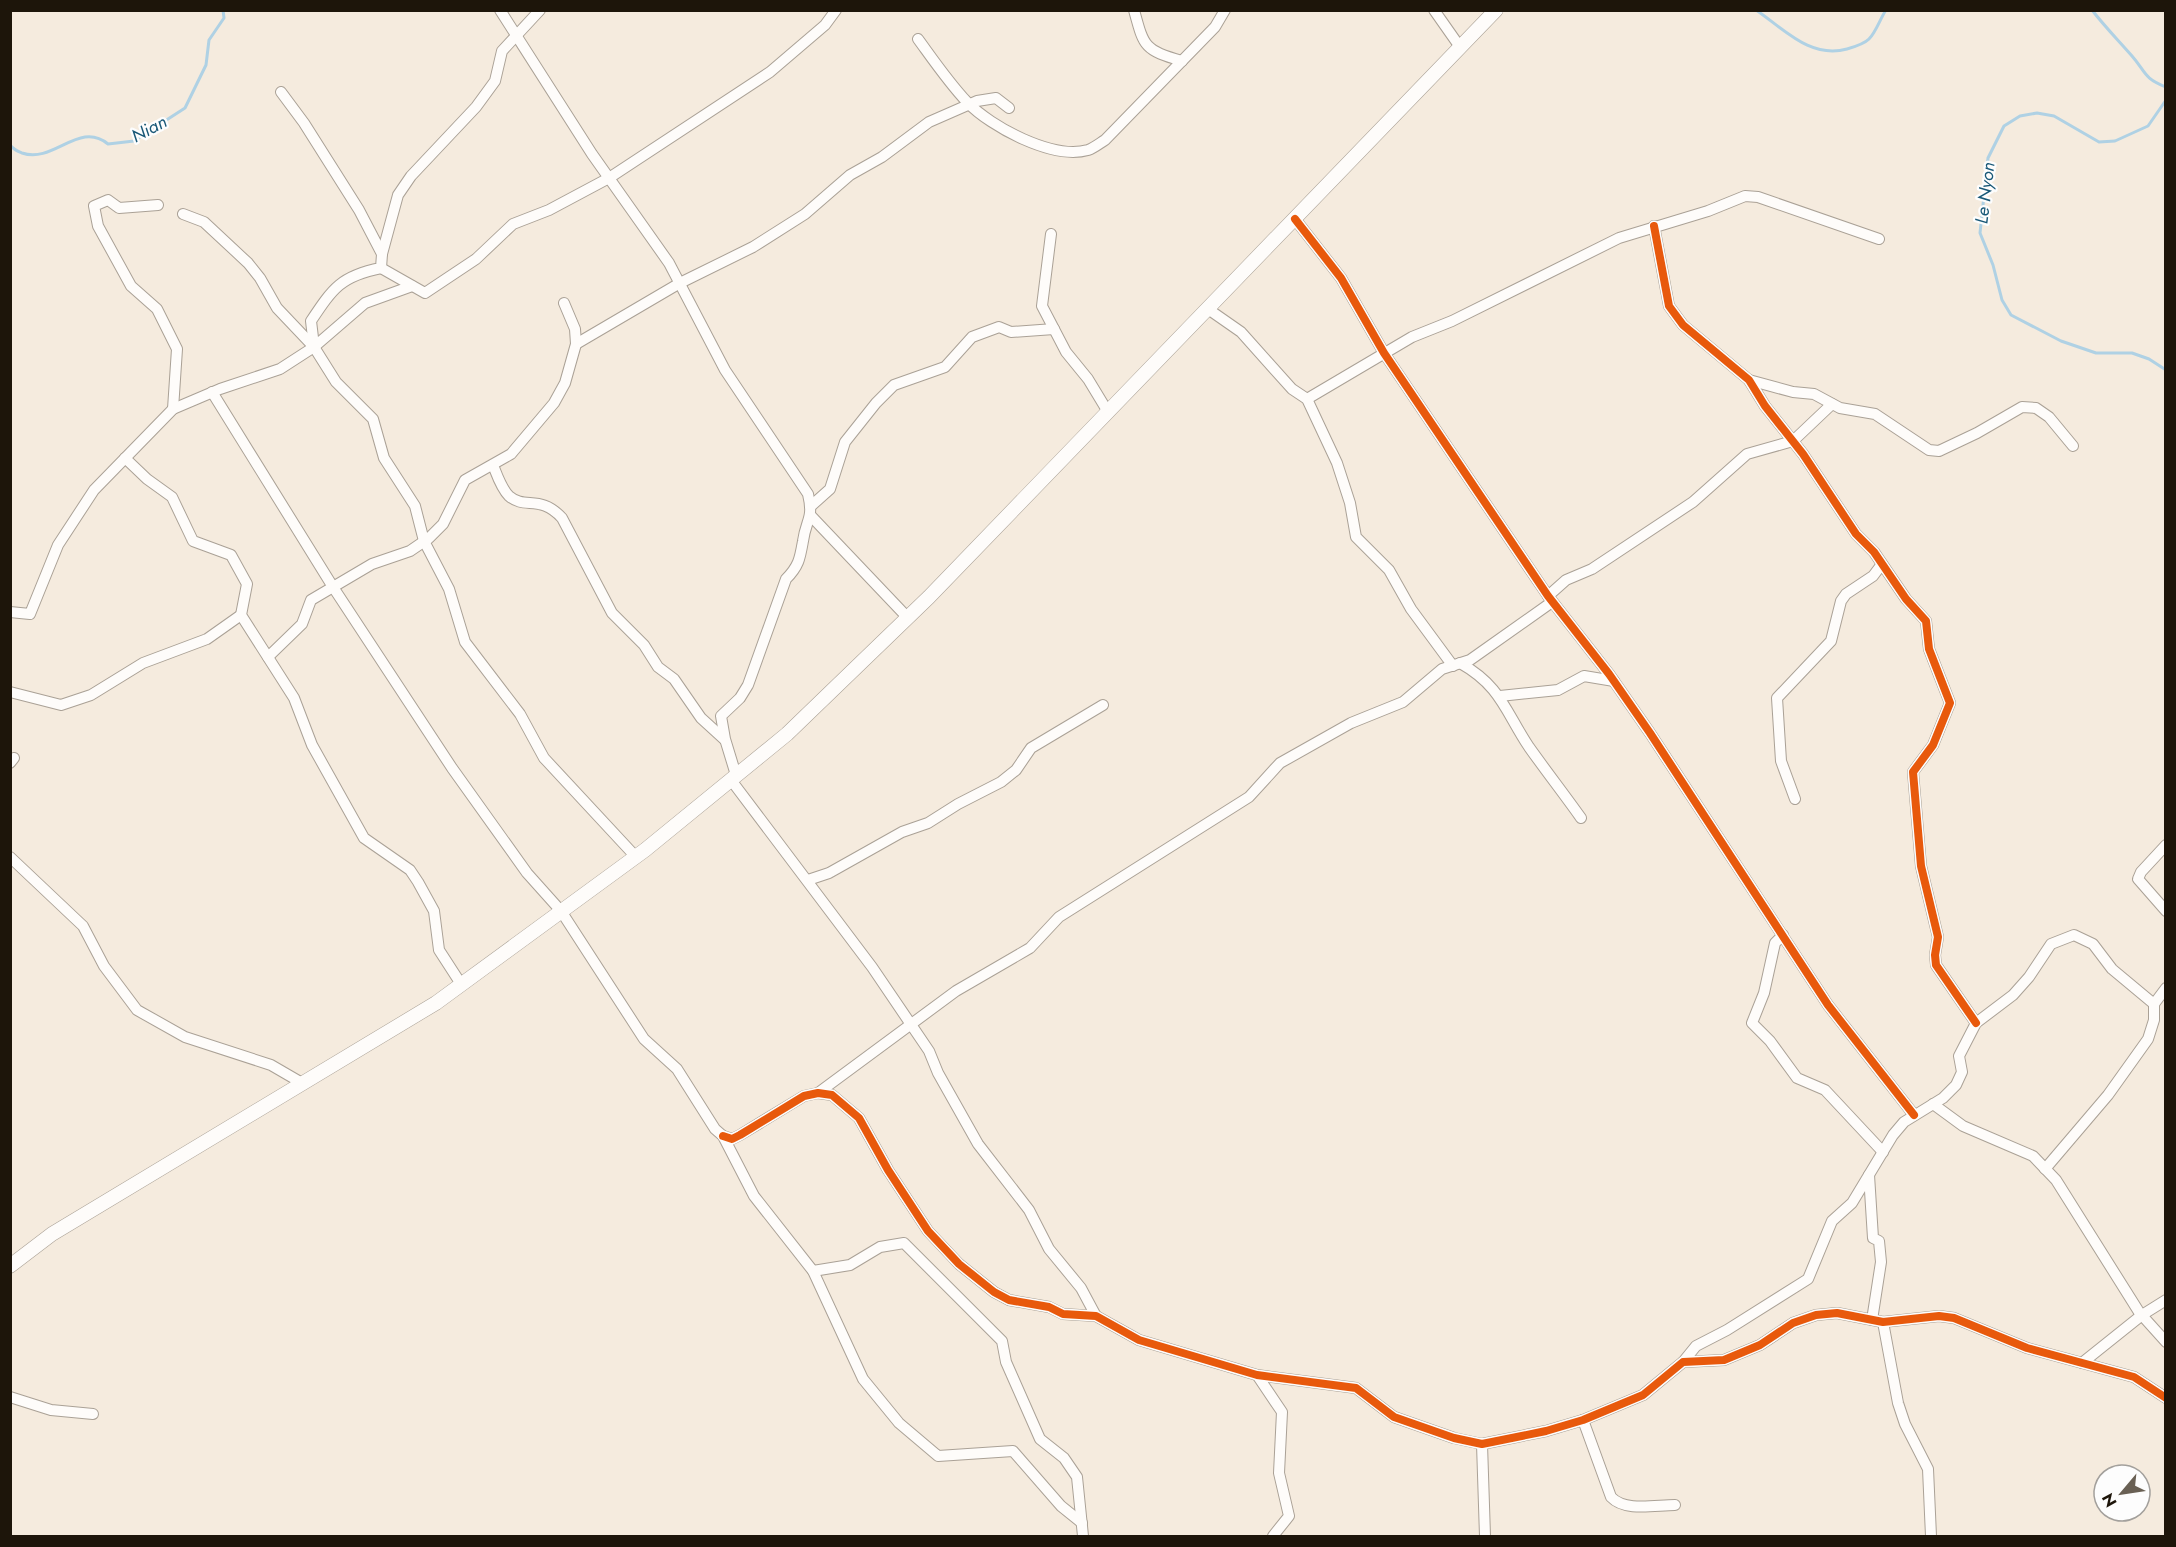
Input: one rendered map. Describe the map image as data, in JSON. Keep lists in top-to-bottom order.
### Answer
{
  "water": ["Nian", "Le Nyon"],
  "north": "bottom left"
}
